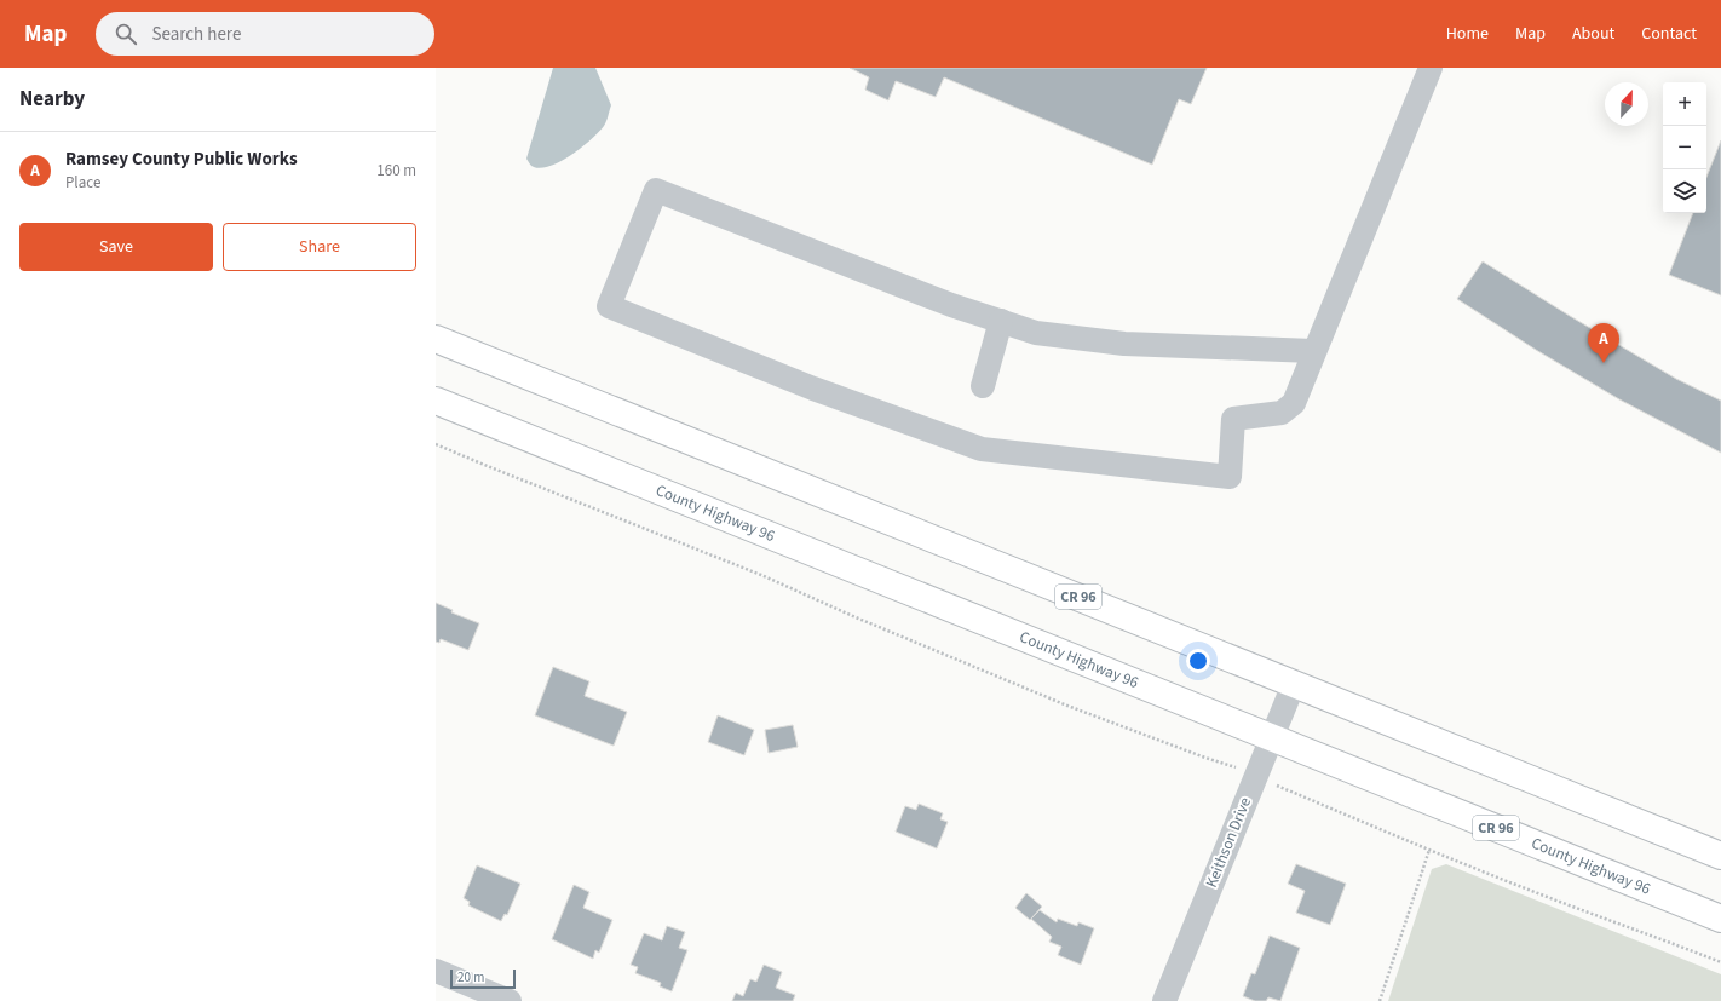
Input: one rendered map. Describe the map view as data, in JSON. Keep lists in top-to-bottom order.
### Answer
{
  "streets": {
    "main road": ["County Highway 96", "CR 96"],
    "street": ["Keithson Drive"]
  },
  "crossings": [
    ["County Highway 96", "Keithson Drive"],
    ["CR 96", "Keithson Drive"]
  ],
  "scale_bar": "20 m",
  "north": "top",
  "page": {
    "header": "Map",
    "search": "Search here",
    "nav": [
      "Home",
      "Map",
      "About",
      "Contact"
    ],
    "heading": "Nearby",
    "map_buttons": ["+", "−"],
    "list": [
      {
        "mark": "A",
        "name": "Ramsey County Public Works",
        "note": "Place",
        "value": "160 m"
      }
    ],
    "buttons": ["Save", "Share"],
    "pins": "A",
    "scale": "20 m"
  }
}
